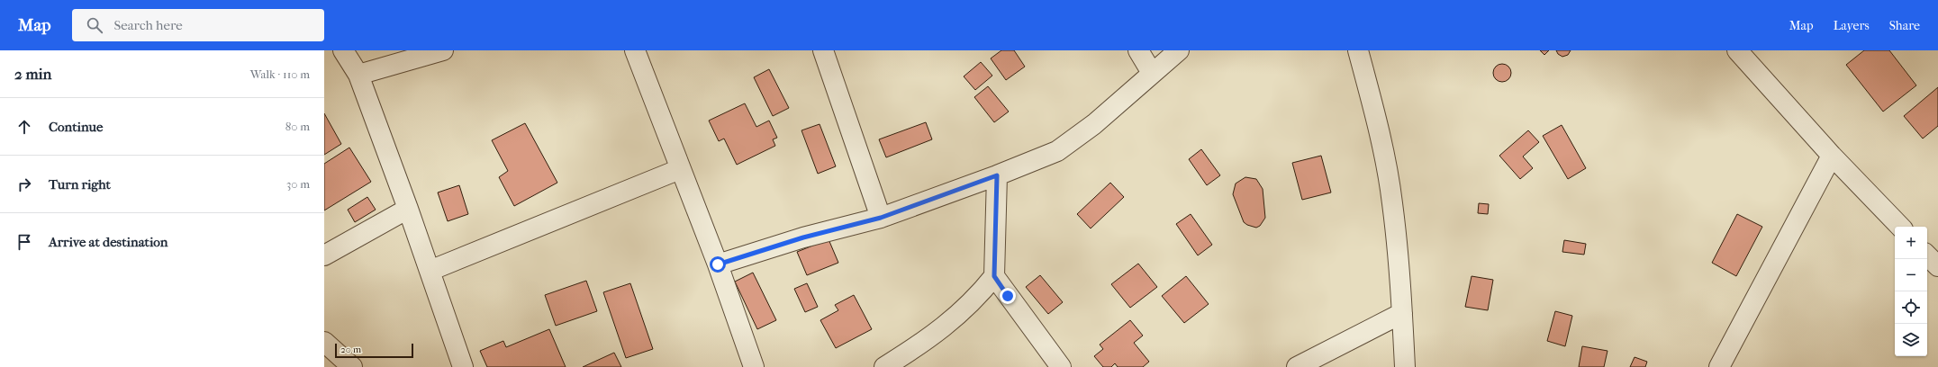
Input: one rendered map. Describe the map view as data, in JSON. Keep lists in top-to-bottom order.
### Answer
{
  "scale_bar": "20 m",
  "page": {
    "header": "Map",
    "search": "Search here",
    "nav": ["Map", "Layers", "Share"],
    "heading": ["2 min", "Walk · 110 m"],
    "list": [
      ["Continue", "80 m"],
      ["Turn right", "30 m"],
      "Arrive at destination"
    ],
    "map_buttons": ["+", "−"],
    "scale": "20 m"
  }
}
